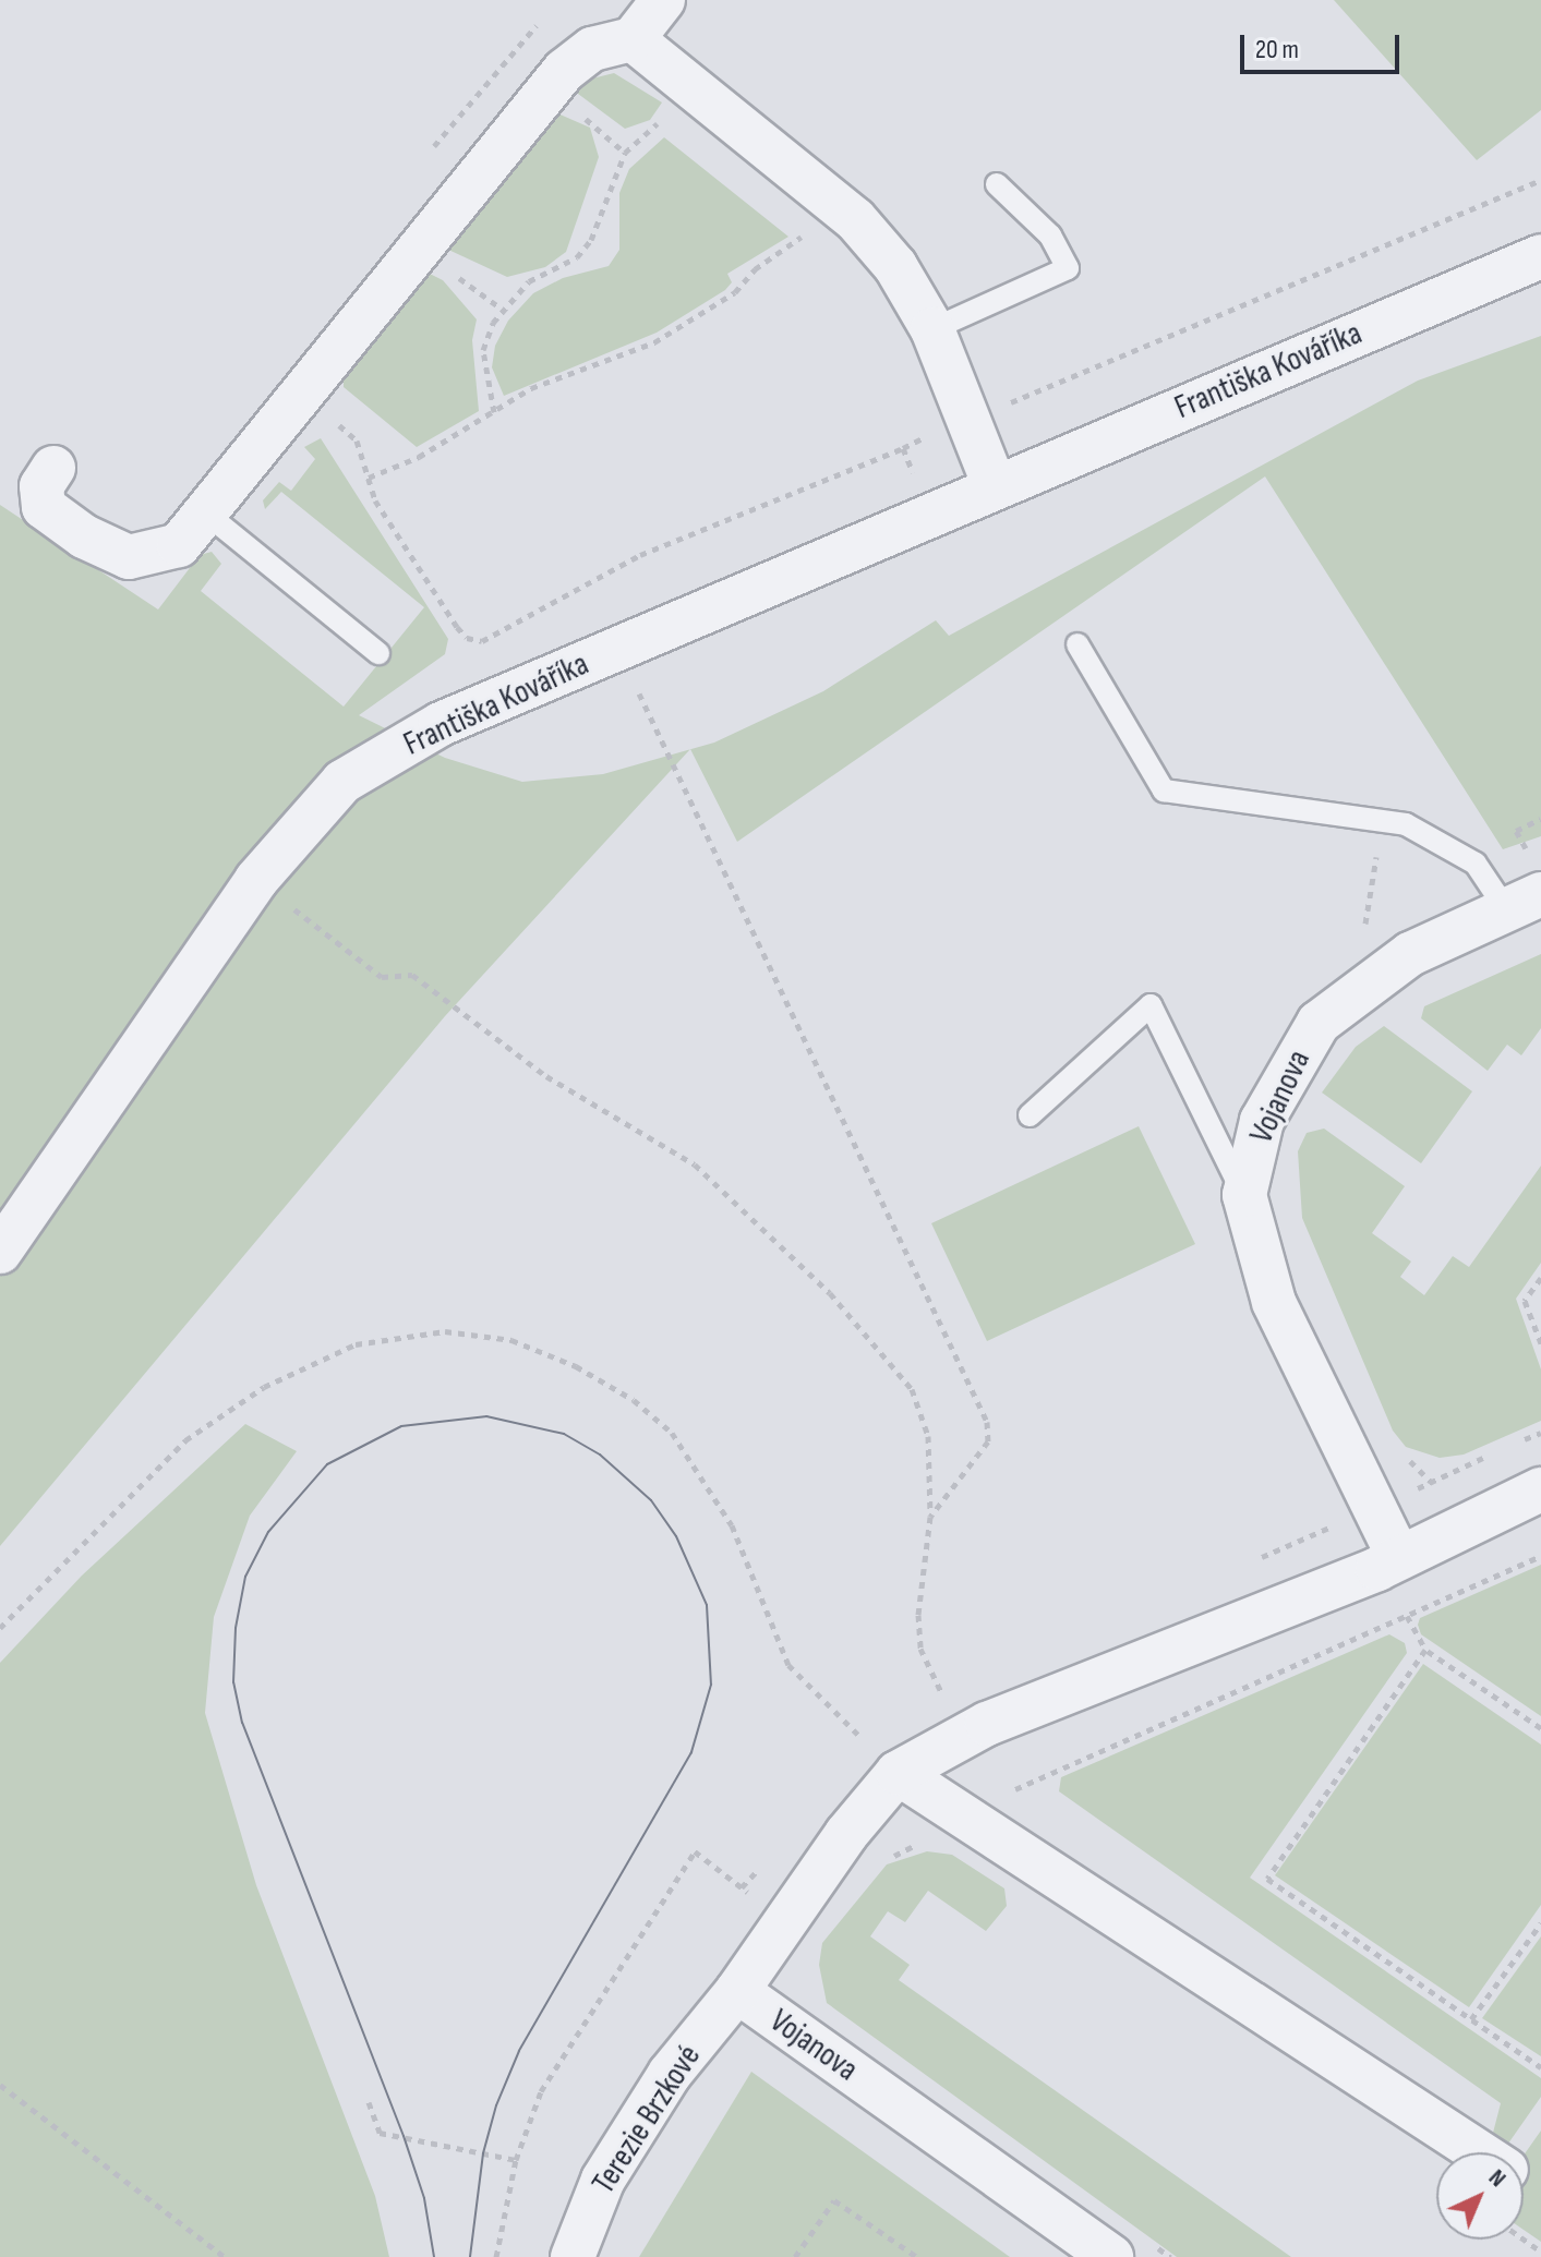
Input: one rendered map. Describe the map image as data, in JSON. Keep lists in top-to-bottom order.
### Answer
{
  "streets": {
    "street": ["Františka Kováříka", "Vojanova", "Terezie Brzkové"]
  },
  "crossings": [
    ["Vojanova", "Terezie Brzkové"]
  ],
  "scale_bar": "20 m",
  "north": "top right"
}
